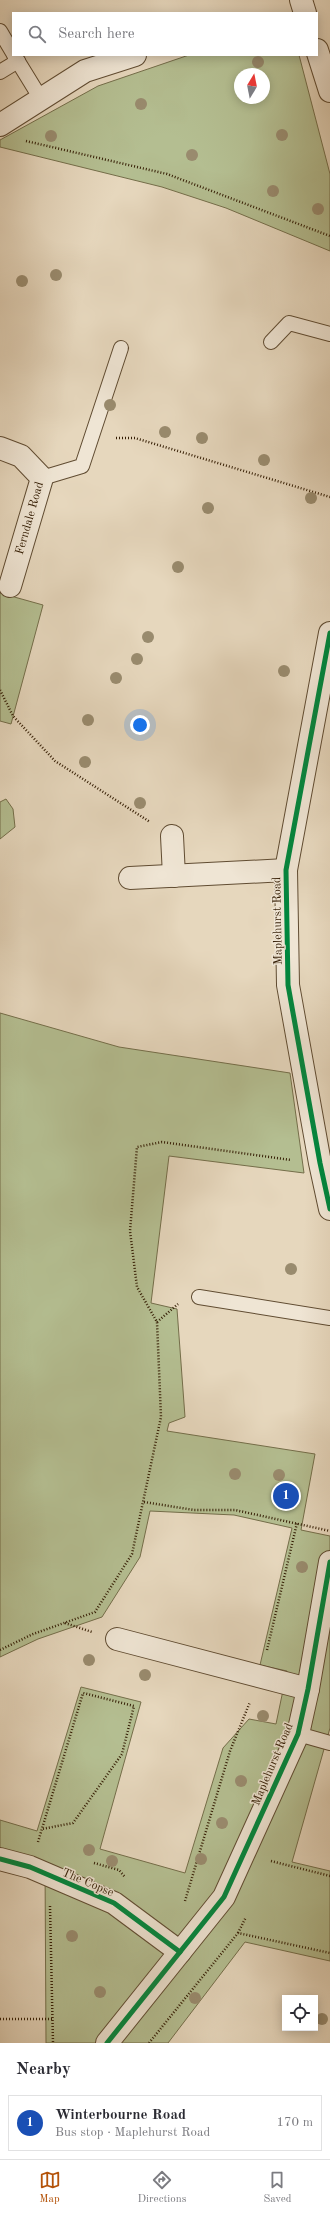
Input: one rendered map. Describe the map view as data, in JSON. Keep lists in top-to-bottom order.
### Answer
{
  "streets": {
    "street": ["Ferndale Road", "Maplehurst Road", "The Copse"]
  },
  "crossings": [
    ["Maplehurst Road", "The Copse"]
  ],
  "north": "top",
  "page": {
    "search": "Search here",
    "pins": "1",
    "heading": "Nearby",
    "list": [
      {
        "mark": "1",
        "name": "Winterbourne Road",
        "note": "Bus stop · Maplehurst Road",
        "value": "170 m"
      }
    ],
    "nav": ["Map", "Directions", "Saved"]
  }
}
